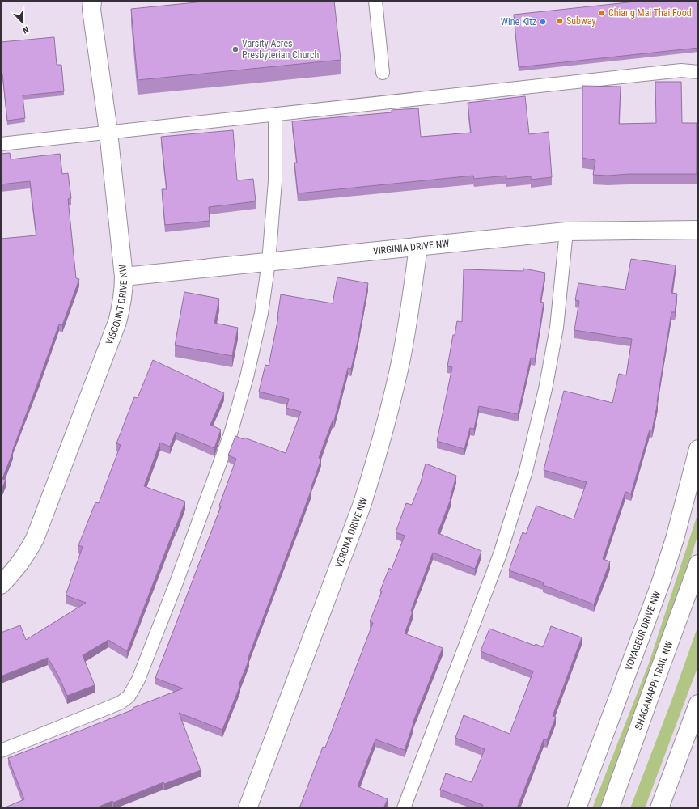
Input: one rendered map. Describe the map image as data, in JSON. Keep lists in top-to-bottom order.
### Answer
{
  "streets": {
    "street": [
      "VIRGINIA DRIVE NW",
      "VISCOUNT DRIVE NW",
      "VERONA DRIVE NW",
      "VOYAGEUR DRIVE NW",
      "SHAGANAPPI TRAIL NW"
    ]
  },
  "crossings": [
    ["VIRGINIA DRIVE NW", "VISCOUNT DRIVE NW"],
    ["VIRGINIA DRIVE NW", "VERONA DRIVE NW"]
  ],
  "places": [
    "Chiang Mai Thai Food",
    "Subway",
    "Wine Kitz",
    "Varsity Acres Presbyterian Church"
  ],
  "north": "bottom"
}
